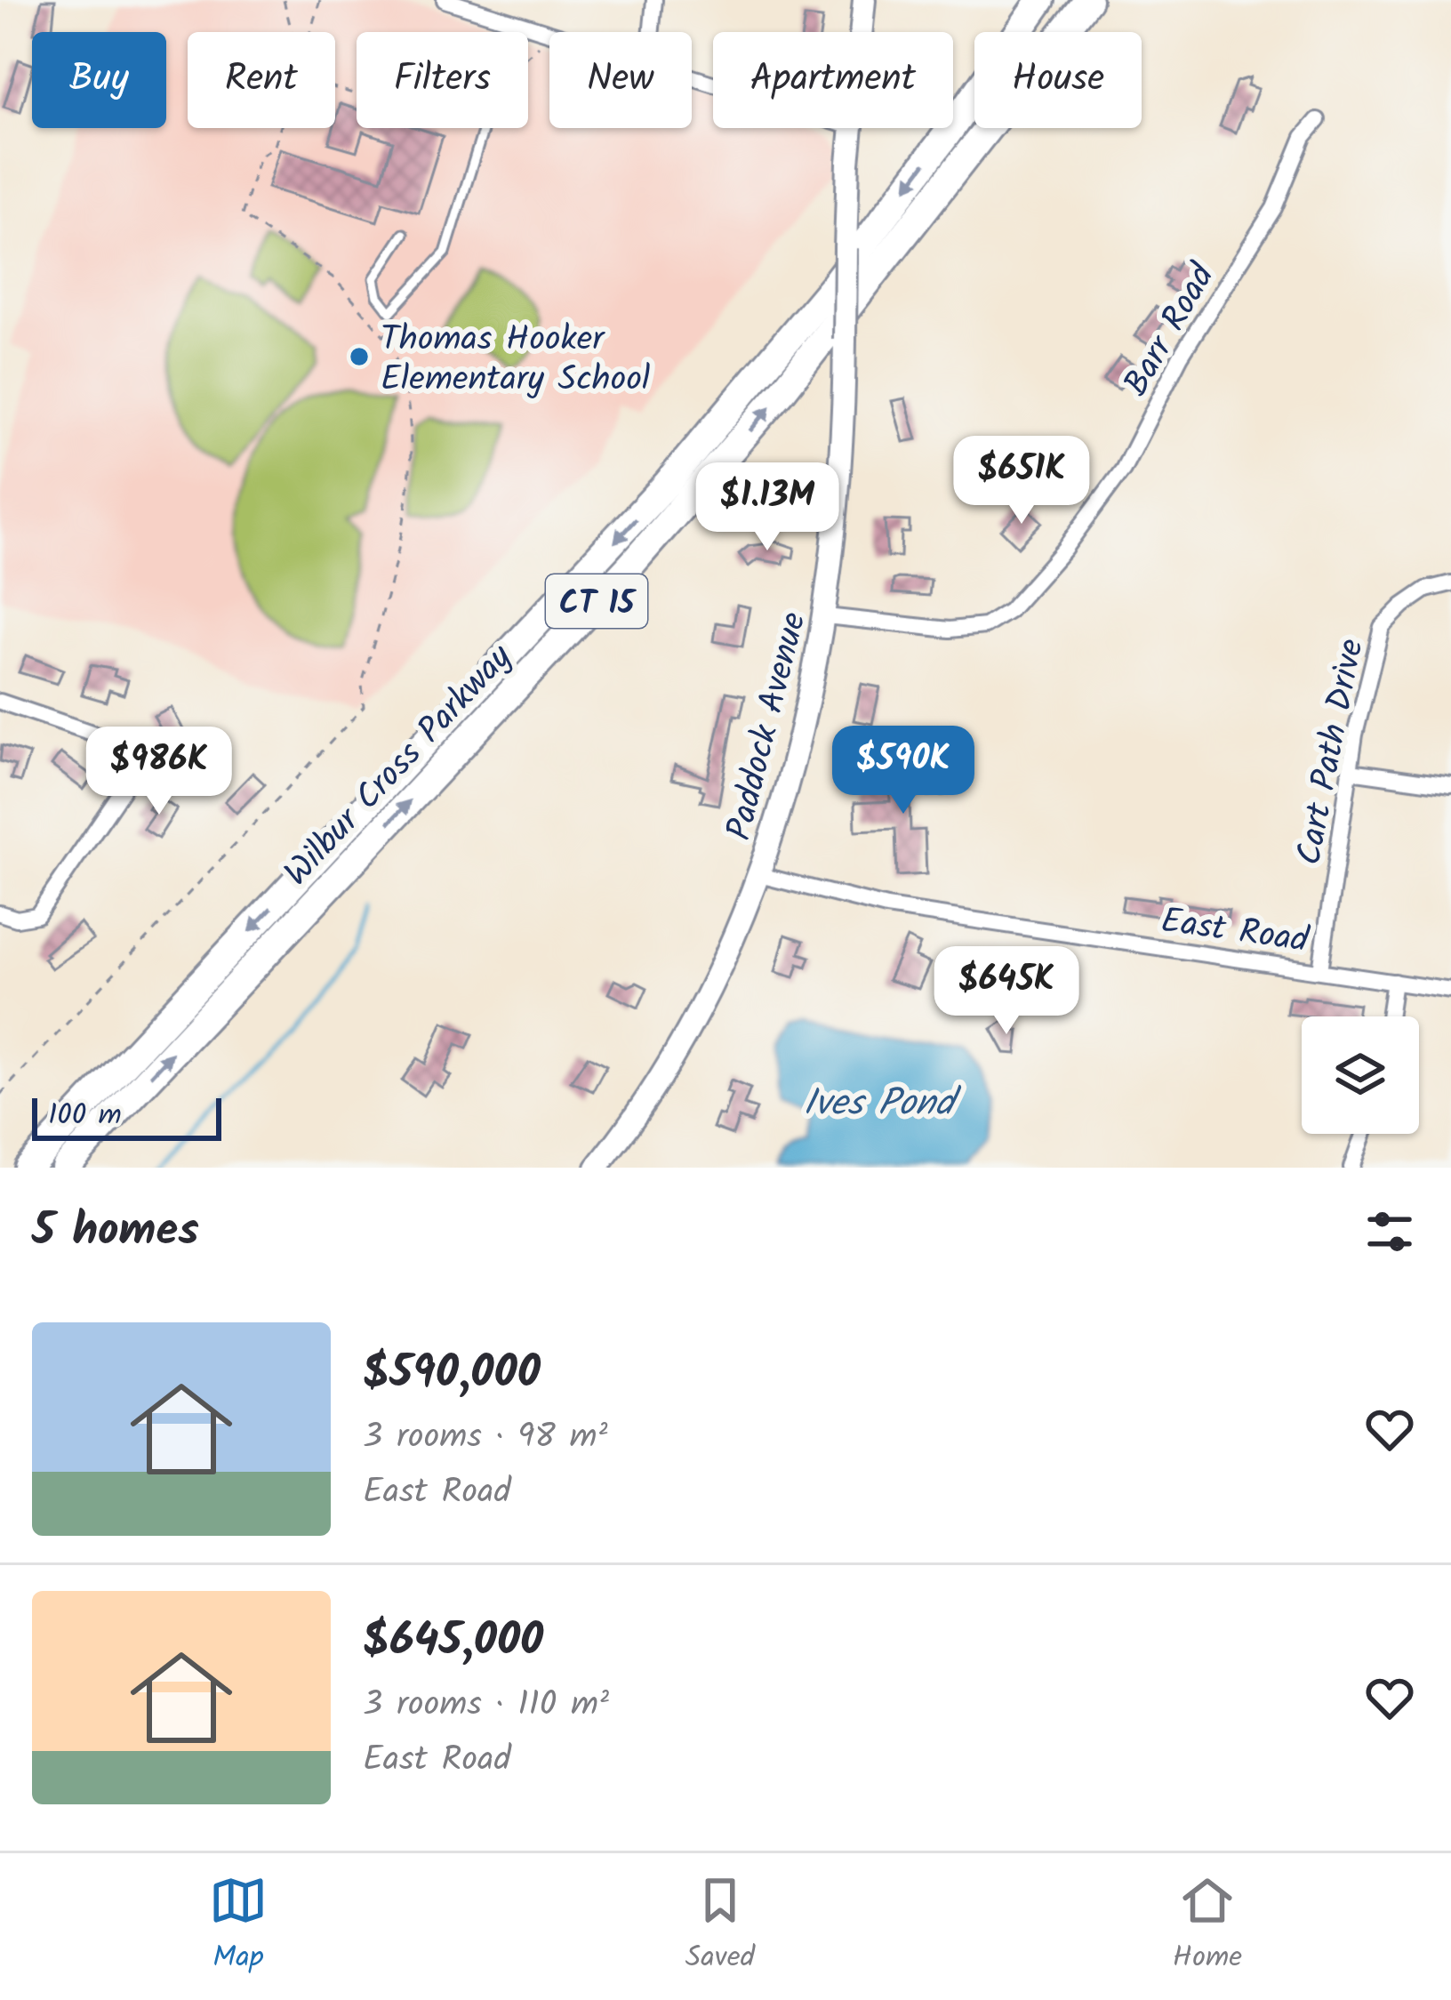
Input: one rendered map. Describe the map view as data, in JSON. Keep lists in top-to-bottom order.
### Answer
{
  "streets": {
    "highway": ["CT 15", "Wilbur Cross Parkway"],
    "main road": ["Paddock Avenue"],
    "street": ["Barr Road", "Cart Path Drive", "East Road"]
  },
  "crossings": [
    ["Barr Road", "Paddock Avenue"],
    ["Paddock Avenue", "East Road"],
    ["Cart Path Drive", "East Road"]
  ],
  "water": ["Ives Pond"],
  "places": ["Thomas Hooker Elementary School"],
  "scale_bar": "100 m",
  "page": {
    "chip": [
      "Buy",
      "Rent",
      "Filters",
      "New",
      "Apartment",
      "House"
    ],
    "price": [
      "$651K",
      "$1.13M",
      "$590K",
      "$986K",
      "$645K"
    ],
    "scale": "100 m",
    "heading": "5 homes",
    "list": [
      {
        "name": "$590,000",
        "note": "3 rooms · 98 m² · East Road"
      },
      {
        "name": "$645,000",
        "note": "3 rooms · 110 m² · East Road"
      }
    ],
    "tabs": ["Map", "Saved", "Home"]
  }
}
